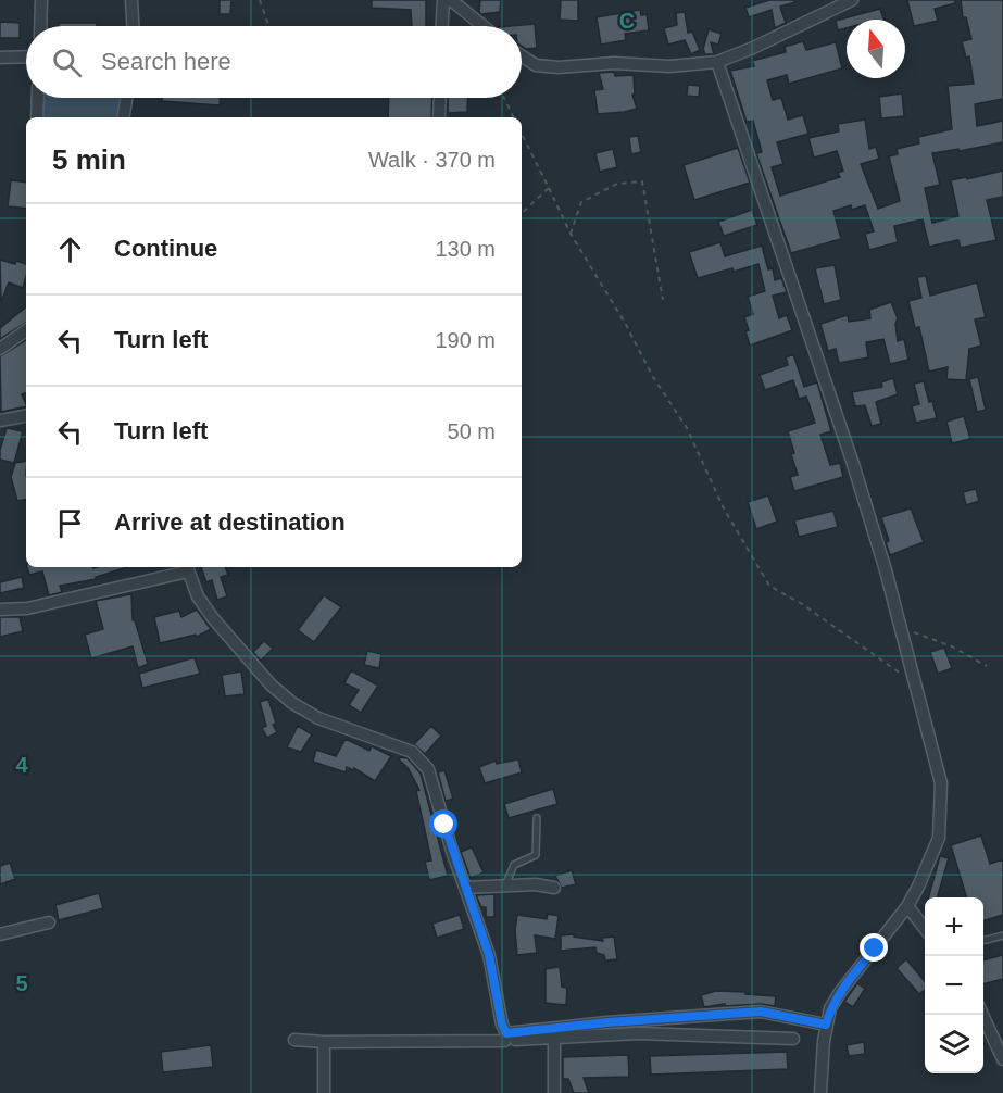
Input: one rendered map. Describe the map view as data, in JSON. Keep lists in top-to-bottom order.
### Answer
{
  "north": "top",
  "page": {
    "search": "Search here",
    "heading": ["5 min", "Walk · 370 m"],
    "list": [
      ["Continue", "130 m"],
      ["Turn left", "190 m"],
      ["Turn left", "50 m"],
      "Arrive at destination"
    ],
    "map_buttons": ["+", "−"]
  },
  "grid": {
    "columns": ["C"],
    "rows": ["4", "5"]
  }
}
